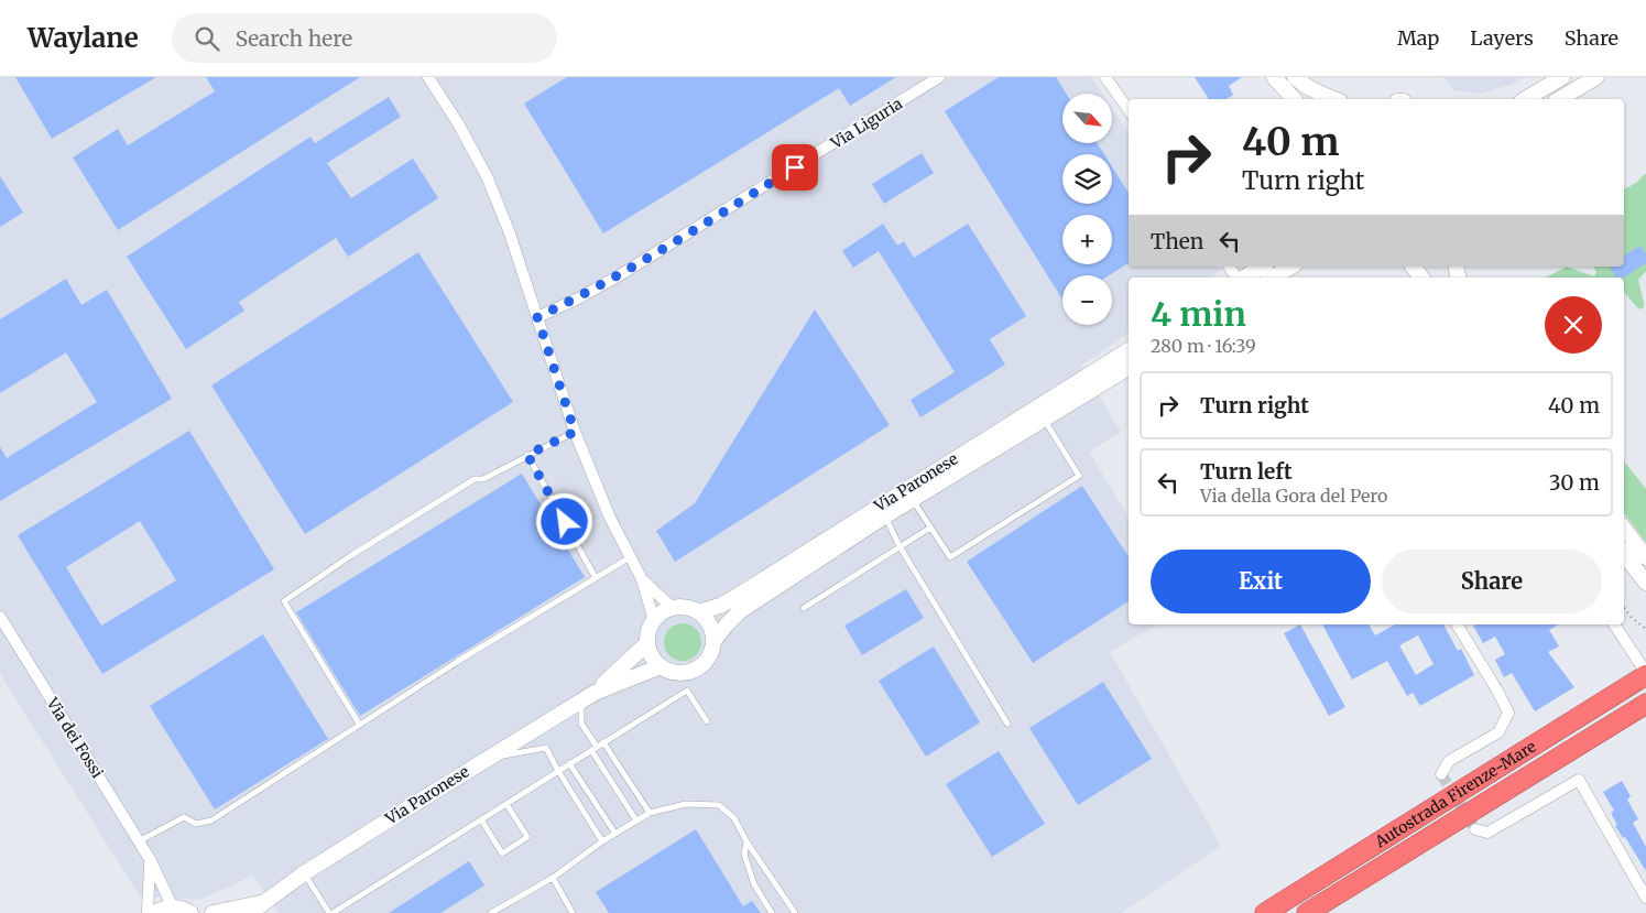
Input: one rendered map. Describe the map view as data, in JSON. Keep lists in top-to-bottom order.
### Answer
{
  "streets": {
    "highway": ["Autostrada Firenze-Mare"],
    "main road": ["Via Paronese"],
    "street": ["Via Liguria", "Via dei Fossi"]
  },
  "north": "bottom right",
  "page": {
    "header": "Waylane",
    "search": "Search here",
    "nav": ["Map", "Layers", "Share"],
    "map_buttons": ["+", "−"],
    "turn": ["40 m", "Turn right"],
    "then": "Then",
    "heading": ["4 min", "280 m · 16:39"],
    "list": [
      {
        "name": "Turn right",
        "value": "40 m"
      },
      {
        "name": "Turn left",
        "note": "Via della Gora del Pero",
        "value": "30 m"
      }
    ],
    "buttons": ["Exit", "Share"]
  }
}
